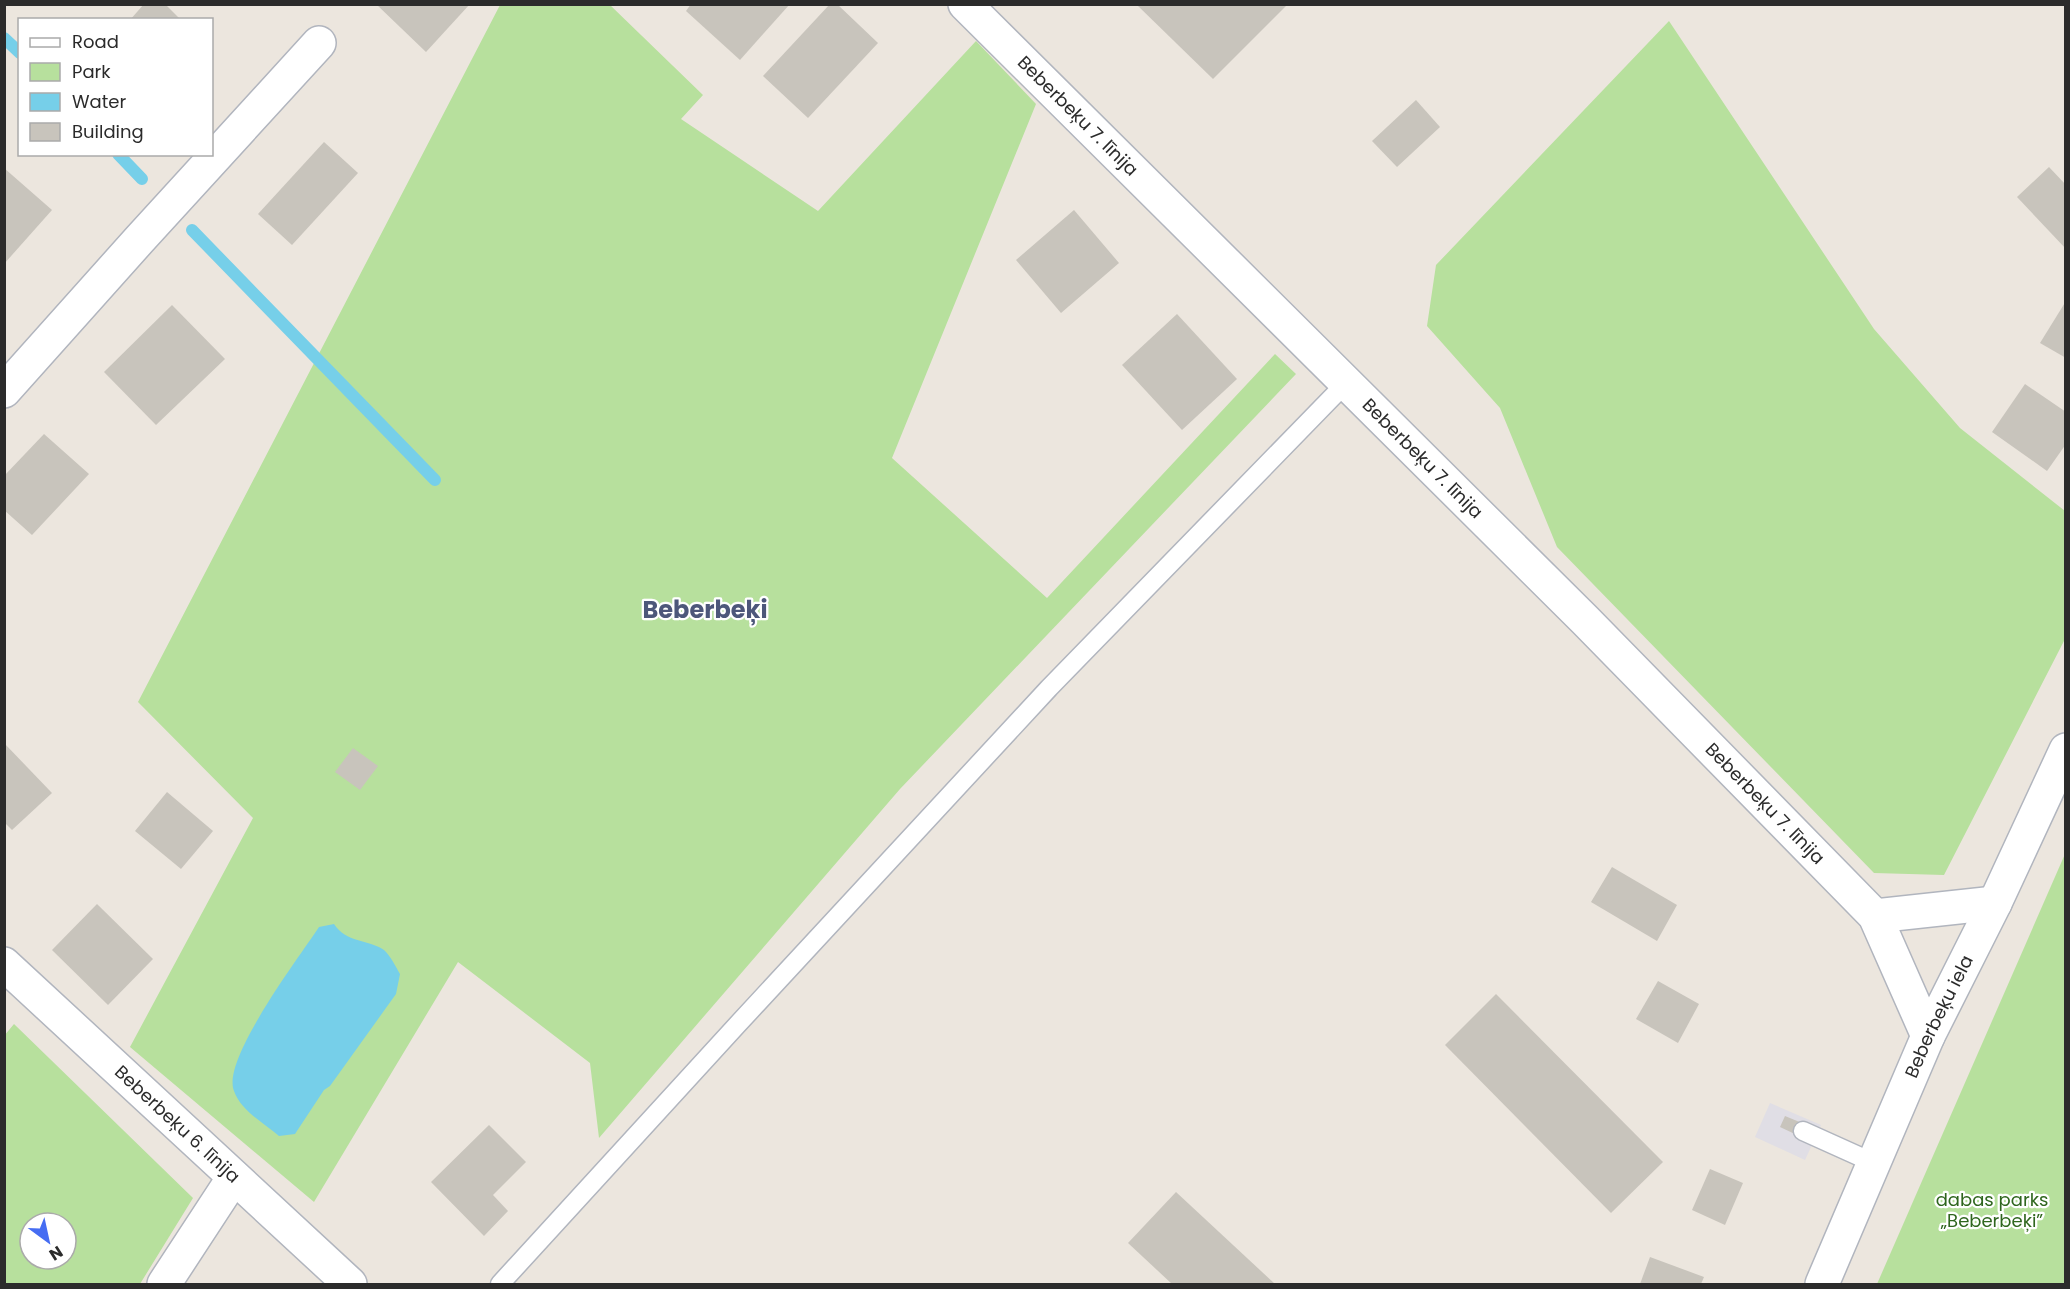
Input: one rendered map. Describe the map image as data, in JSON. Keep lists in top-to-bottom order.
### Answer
{
  "streets": {
    "street": ["Beberbeķu 7. līnija", "Beberbeķu iela", "Beberbeķu 6. līnija"]
  },
  "crossings": [
    ["Beberbeķu 7. līnija", "Beberbeķu iela"]
  ],
  "districts": ["Beberbeķi"],
  "parks": ["dabas parks „Beberbeķi”"],
  "legend": [
    "Road",
    "Park",
    "Water",
    "Building"
  ],
  "north": "bottom right"
}
